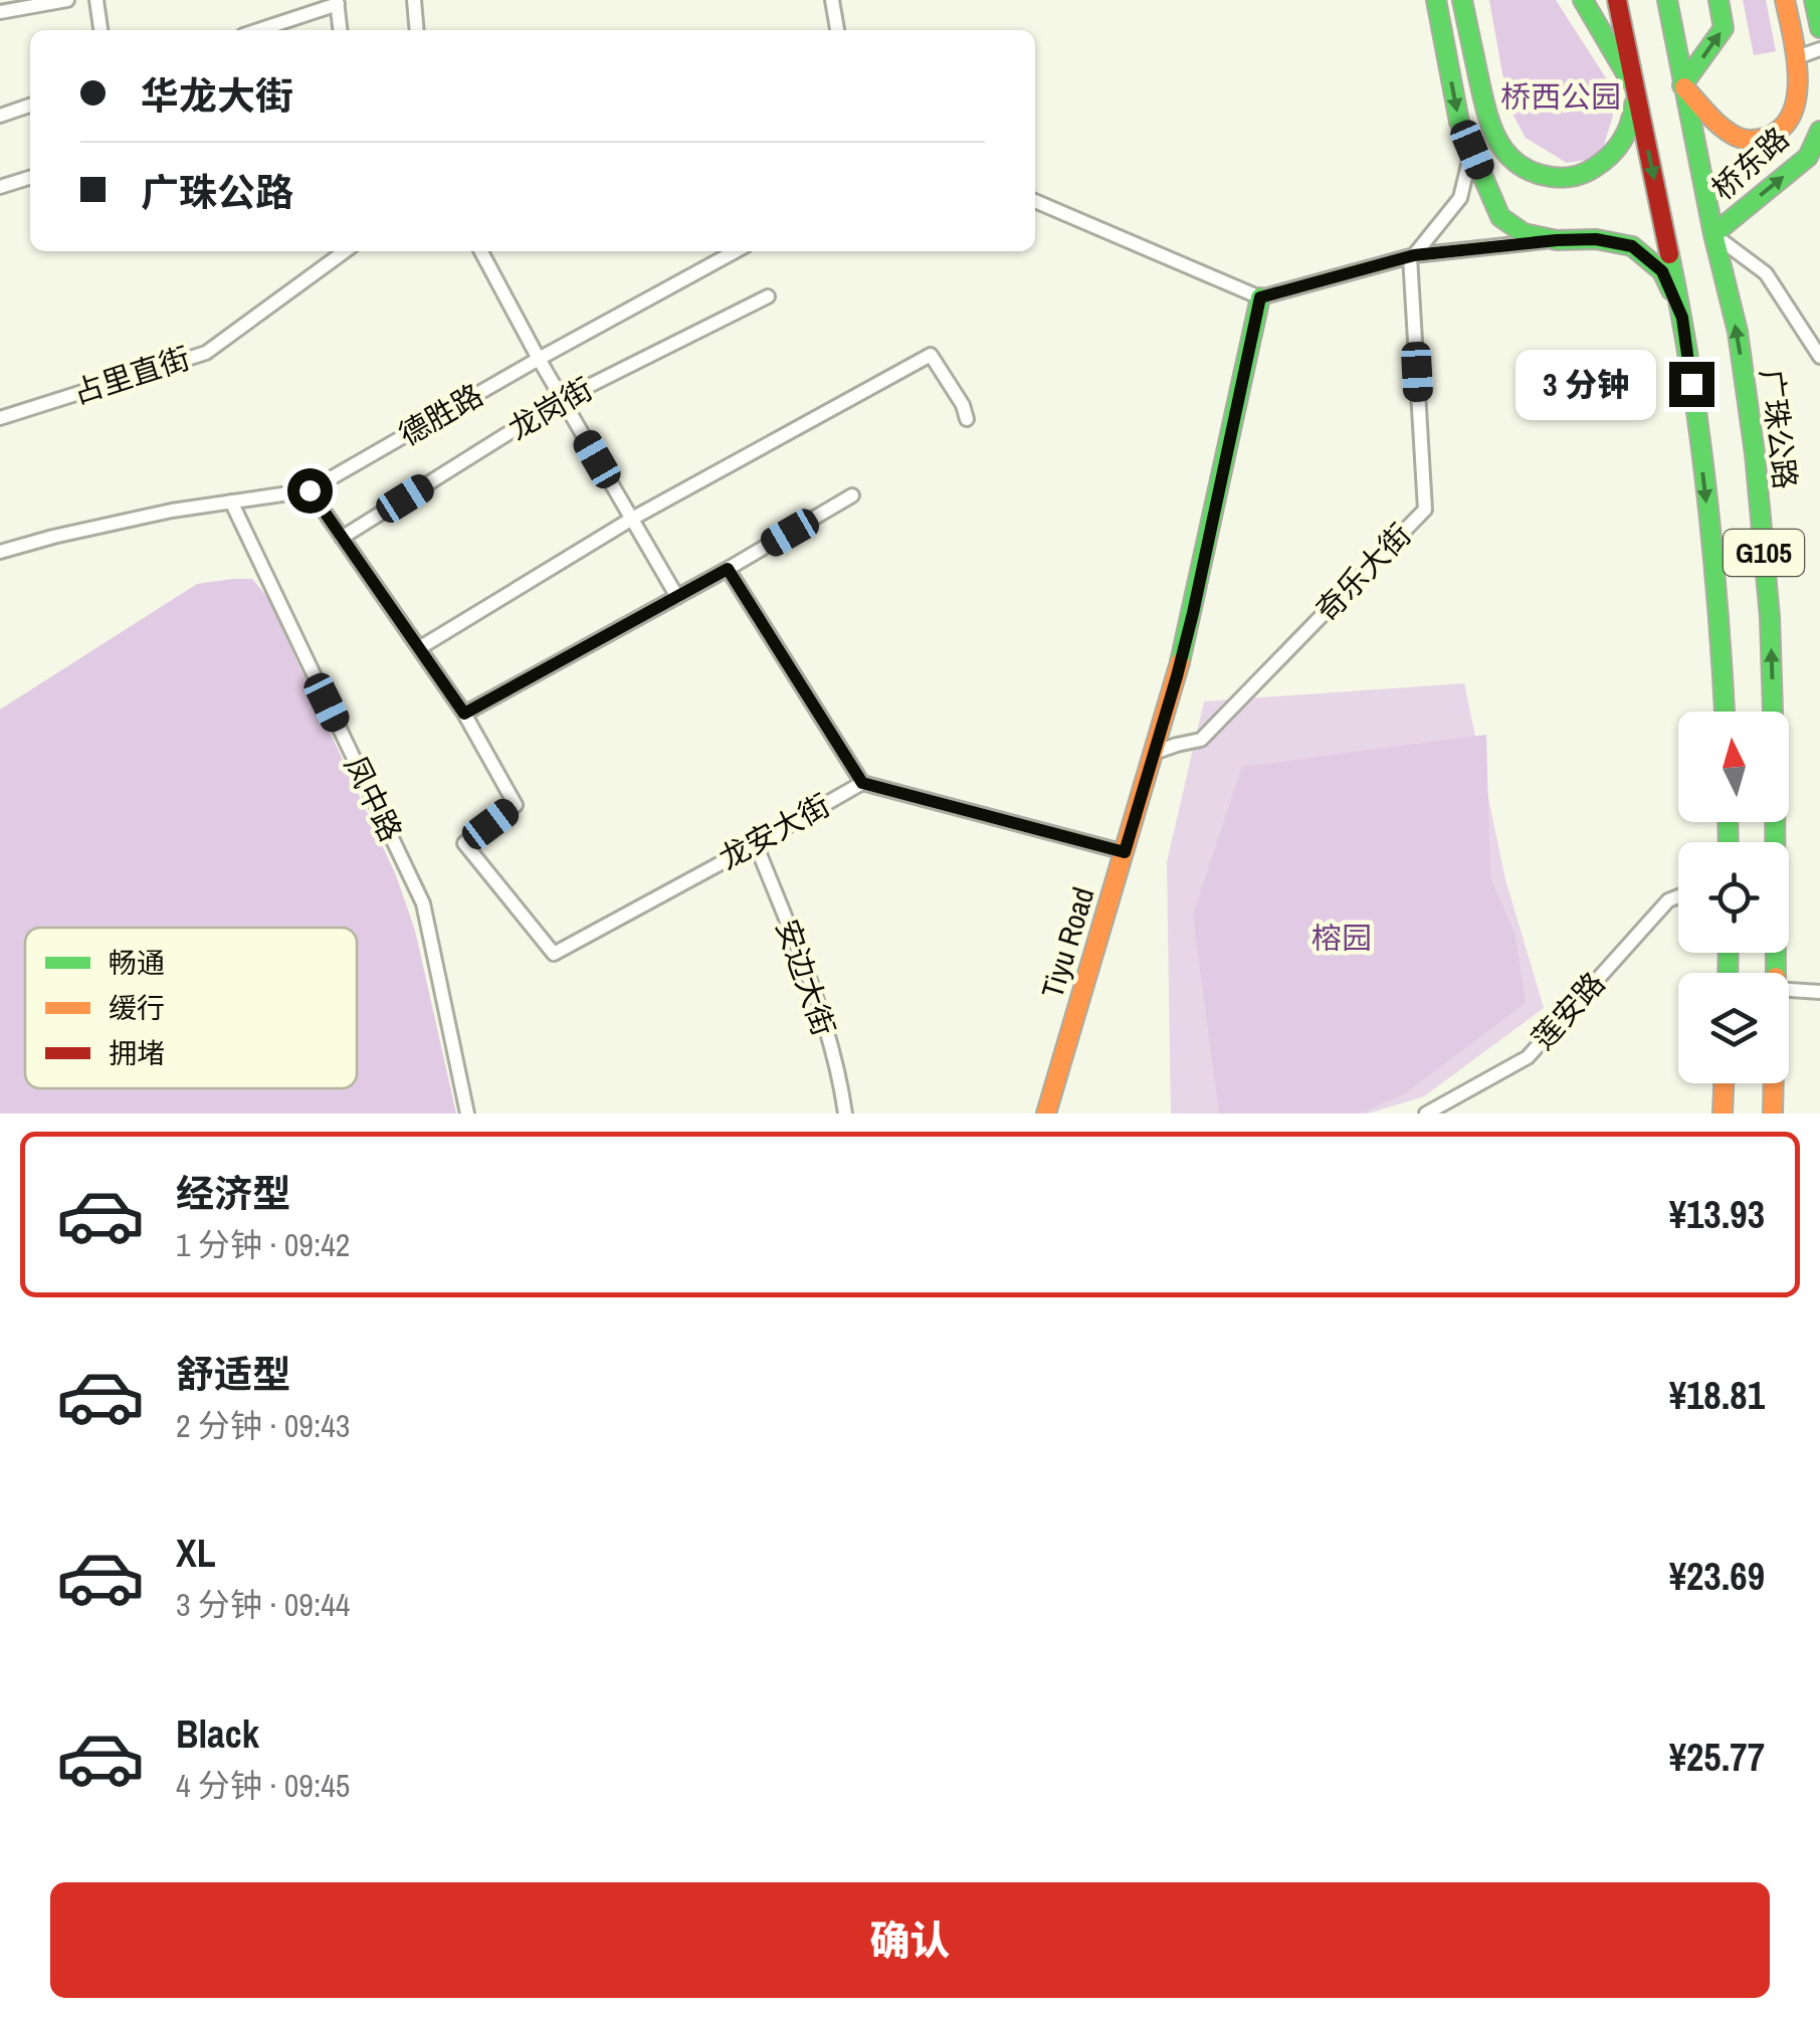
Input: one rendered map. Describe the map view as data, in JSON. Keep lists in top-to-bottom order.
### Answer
{
  "streets": {
    "main road": [
      "桥东路",
      "广珠公路",
      "G105",
      "Tiyu Road"
    ],
    "street": [
      "占里直街",
      "龙岗街",
      "德胜路",
      "奇乐大街",
      "凤中路",
      "龙安大街",
      "安边大街",
      "莲安路"
    ]
  },
  "crossings": [
    ["桥东路", "广珠公路"],
    ["德胜路", "凤中路"],
    ["奇乐大街", "Tiyu Road"],
    ["龙安大街", "Tiyu Road"],
    ["龙安大街", "安边大街"]
  ],
  "one_way": ["桥东路"],
  "parks": ["桥西公园", "榕园"],
  "legend": ["畅通", "缓行", "拥堵"],
  "north": "top",
  "page": {
    "banner": ["华龙大街", "广珠公路"],
    "bubble": "3 分钟",
    "list": [
      {
        "name": "经济型",
        "note": "1 分钟 · 09:42",
        "value": "¥13.93"
      },
      {
        "name": "舒适型",
        "note": "2 分钟 · 09:43",
        "value": "¥18.81"
      },
      {
        "name": "XL",
        "note": "3 分钟 · 09:44",
        "value": "¥23.69"
      },
      {
        "name": "Black",
        "note": "4 分钟 · 09:45",
        "value": "¥25.77"
      }
    ],
    "buttons": "确认"
  }
}
